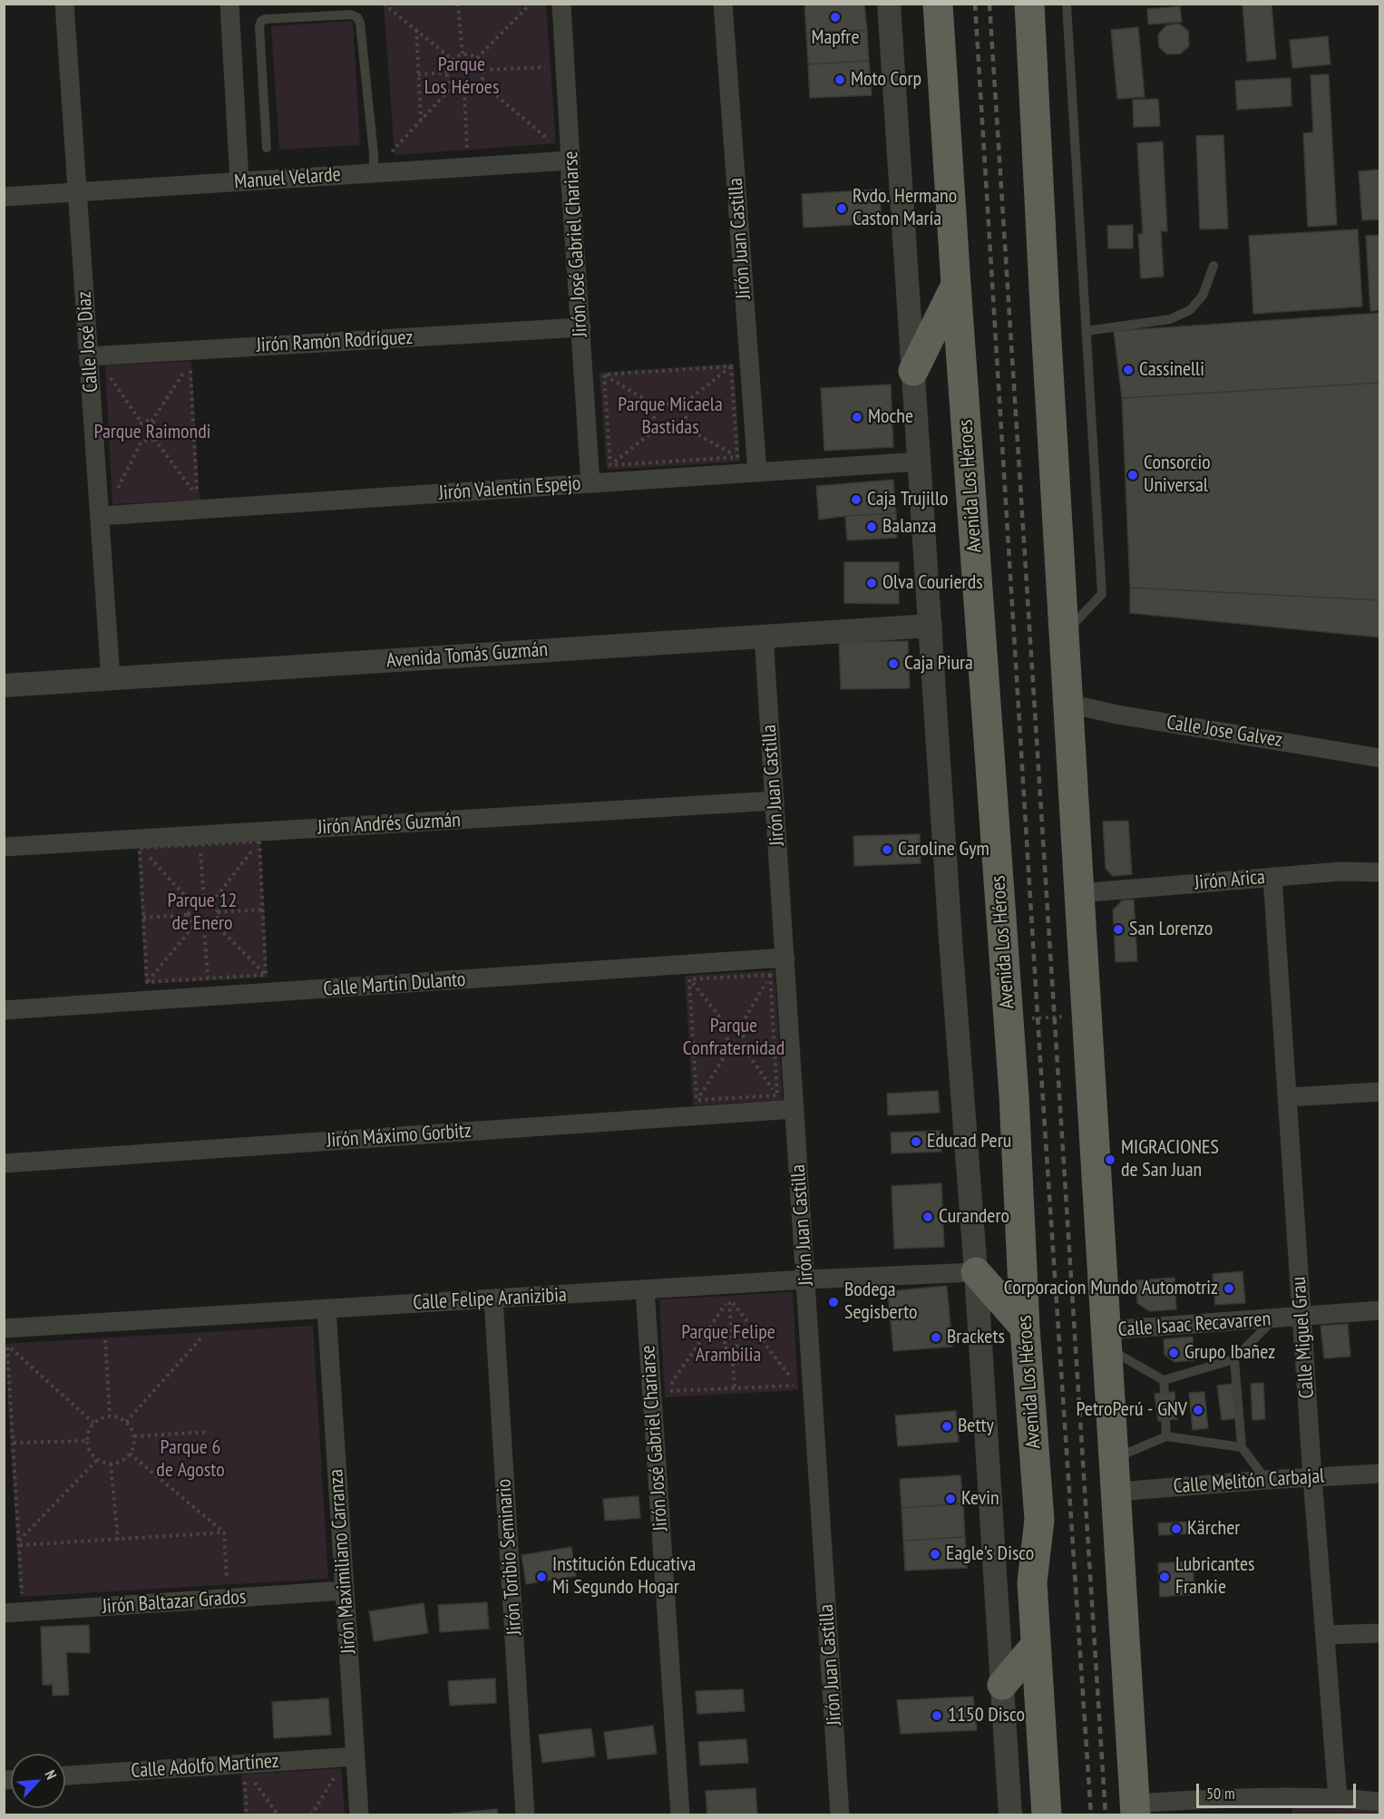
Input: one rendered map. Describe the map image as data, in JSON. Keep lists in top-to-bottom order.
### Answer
{
  "streets": {
    "main road": ["Avenida Los Héroes"],
    "street": [
      "Manuel Velarde",
      "Jirón Juan Castilla",
      "Jirón José Gabriel Chariarse",
      "Calle José Díaz",
      "Jirón Ramón Rodríguez",
      "Jirón Valentín Espejo",
      "Avenida Tomás Guzmán",
      "Calle Jose Galvez",
      "Jirón Andrés Guzmán",
      "Jirón Arica",
      "Calle Martín Dulanto",
      "Jirón Máximo Gorbitz",
      "Calle Felipe Aranizibia",
      "Calle Isaac Recavarren",
      "Calle Miguel Grau",
      "Calle Melitón Carbajal",
      "Jirón Toribio Seminario",
      "Jirón Maximiliano Carranza",
      "Jirón Baltazar Grados",
      "Calle Adolfo Martínez"
    ]
  },
  "crossings": [
    ["Manuel Velarde", "Jirón José Gabriel Chariarse"],
    ["Manuel Velarde", "Calle José Díaz"],
    ["Jirón Juan Castilla", "Jirón Valentín Espejo"],
    ["Jirón Juan Castilla", "Avenida Tomás Guzmán"],
    ["Jirón Juan Castilla", "Jirón Andrés Guzmán"],
    ["Jirón Juan Castilla", "Calle Martín Dulanto"],
    ["Jirón Juan Castilla", "Jirón Máximo Gorbitz"],
    ["Jirón Juan Castilla", "Calle Felipe Aranizibia"],
    ["Jirón José Gabriel Chariarse", "Jirón Ramón Rodríguez"],
    ["Jirón José Gabriel Chariarse", "Jirón Valentín Espejo"],
    ["Jirón José Gabriel Chariarse", "Calle Felipe Aranizibia"],
    ["Calle José Díaz", "Jirón Ramón Rodríguez"],
    ["Calle José Díaz", "Jirón Valentín Espejo"],
    ["Calle José Díaz", "Avenida Tomás Guzmán"],
    ["Jirón Arica", "Calle Miguel Grau"],
    ["Calle Felipe Aranizibia", "Jirón Toribio Seminario"],
    ["Calle Felipe Aranizibia", "Jirón Maximiliano Carranza"],
    ["Calle Isaac Recavarren", "Calle Miguel Grau"],
    ["Calle Miguel Grau", "Calle Melitón Carbajal"],
    ["Jirón Maximiliano Carranza", "Jirón Baltazar Grados"],
    ["Jirón Maximiliano Carranza", "Calle Adolfo Martínez"]
  ],
  "parks": [
    "Parque Los Héroes",
    "Parque Micaela Bastidas",
    "Parque Raimondi",
    "Parque 12 de Enero",
    "Parque Confraternidad",
    "Parque Felipe Arambilia",
    "Parque 6 de Agosto"
  ],
  "places": [
    "Mapfre",
    "Moto Corp",
    "Rvdo. Hermano Caston María",
    "Cassinelli",
    "Moche",
    "Consorcio Universal",
    "Caja Trujillo",
    "Balanza",
    "Olva Courierds",
    "Caja Piura",
    "Caroline Gym",
    "San Lorenzo",
    "Educad Peru",
    "MIGRACIONES de San Juan",
    "Curandero",
    "Corporacion Mundo Automotriz",
    "Bodega Segisberto",
    "Brackets",
    "Grupo Ibañez",
    "PetroPerú - GNV",
    "Betty",
    "Kevin",
    "Kärcher",
    "Eagle's Disco",
    "Institución Educativa Mi Segundo Hogar",
    "Lubricantes Frankie",
    "1150 Disco"
  ],
  "scale_bar": "50 m",
  "north": "top right"
}
